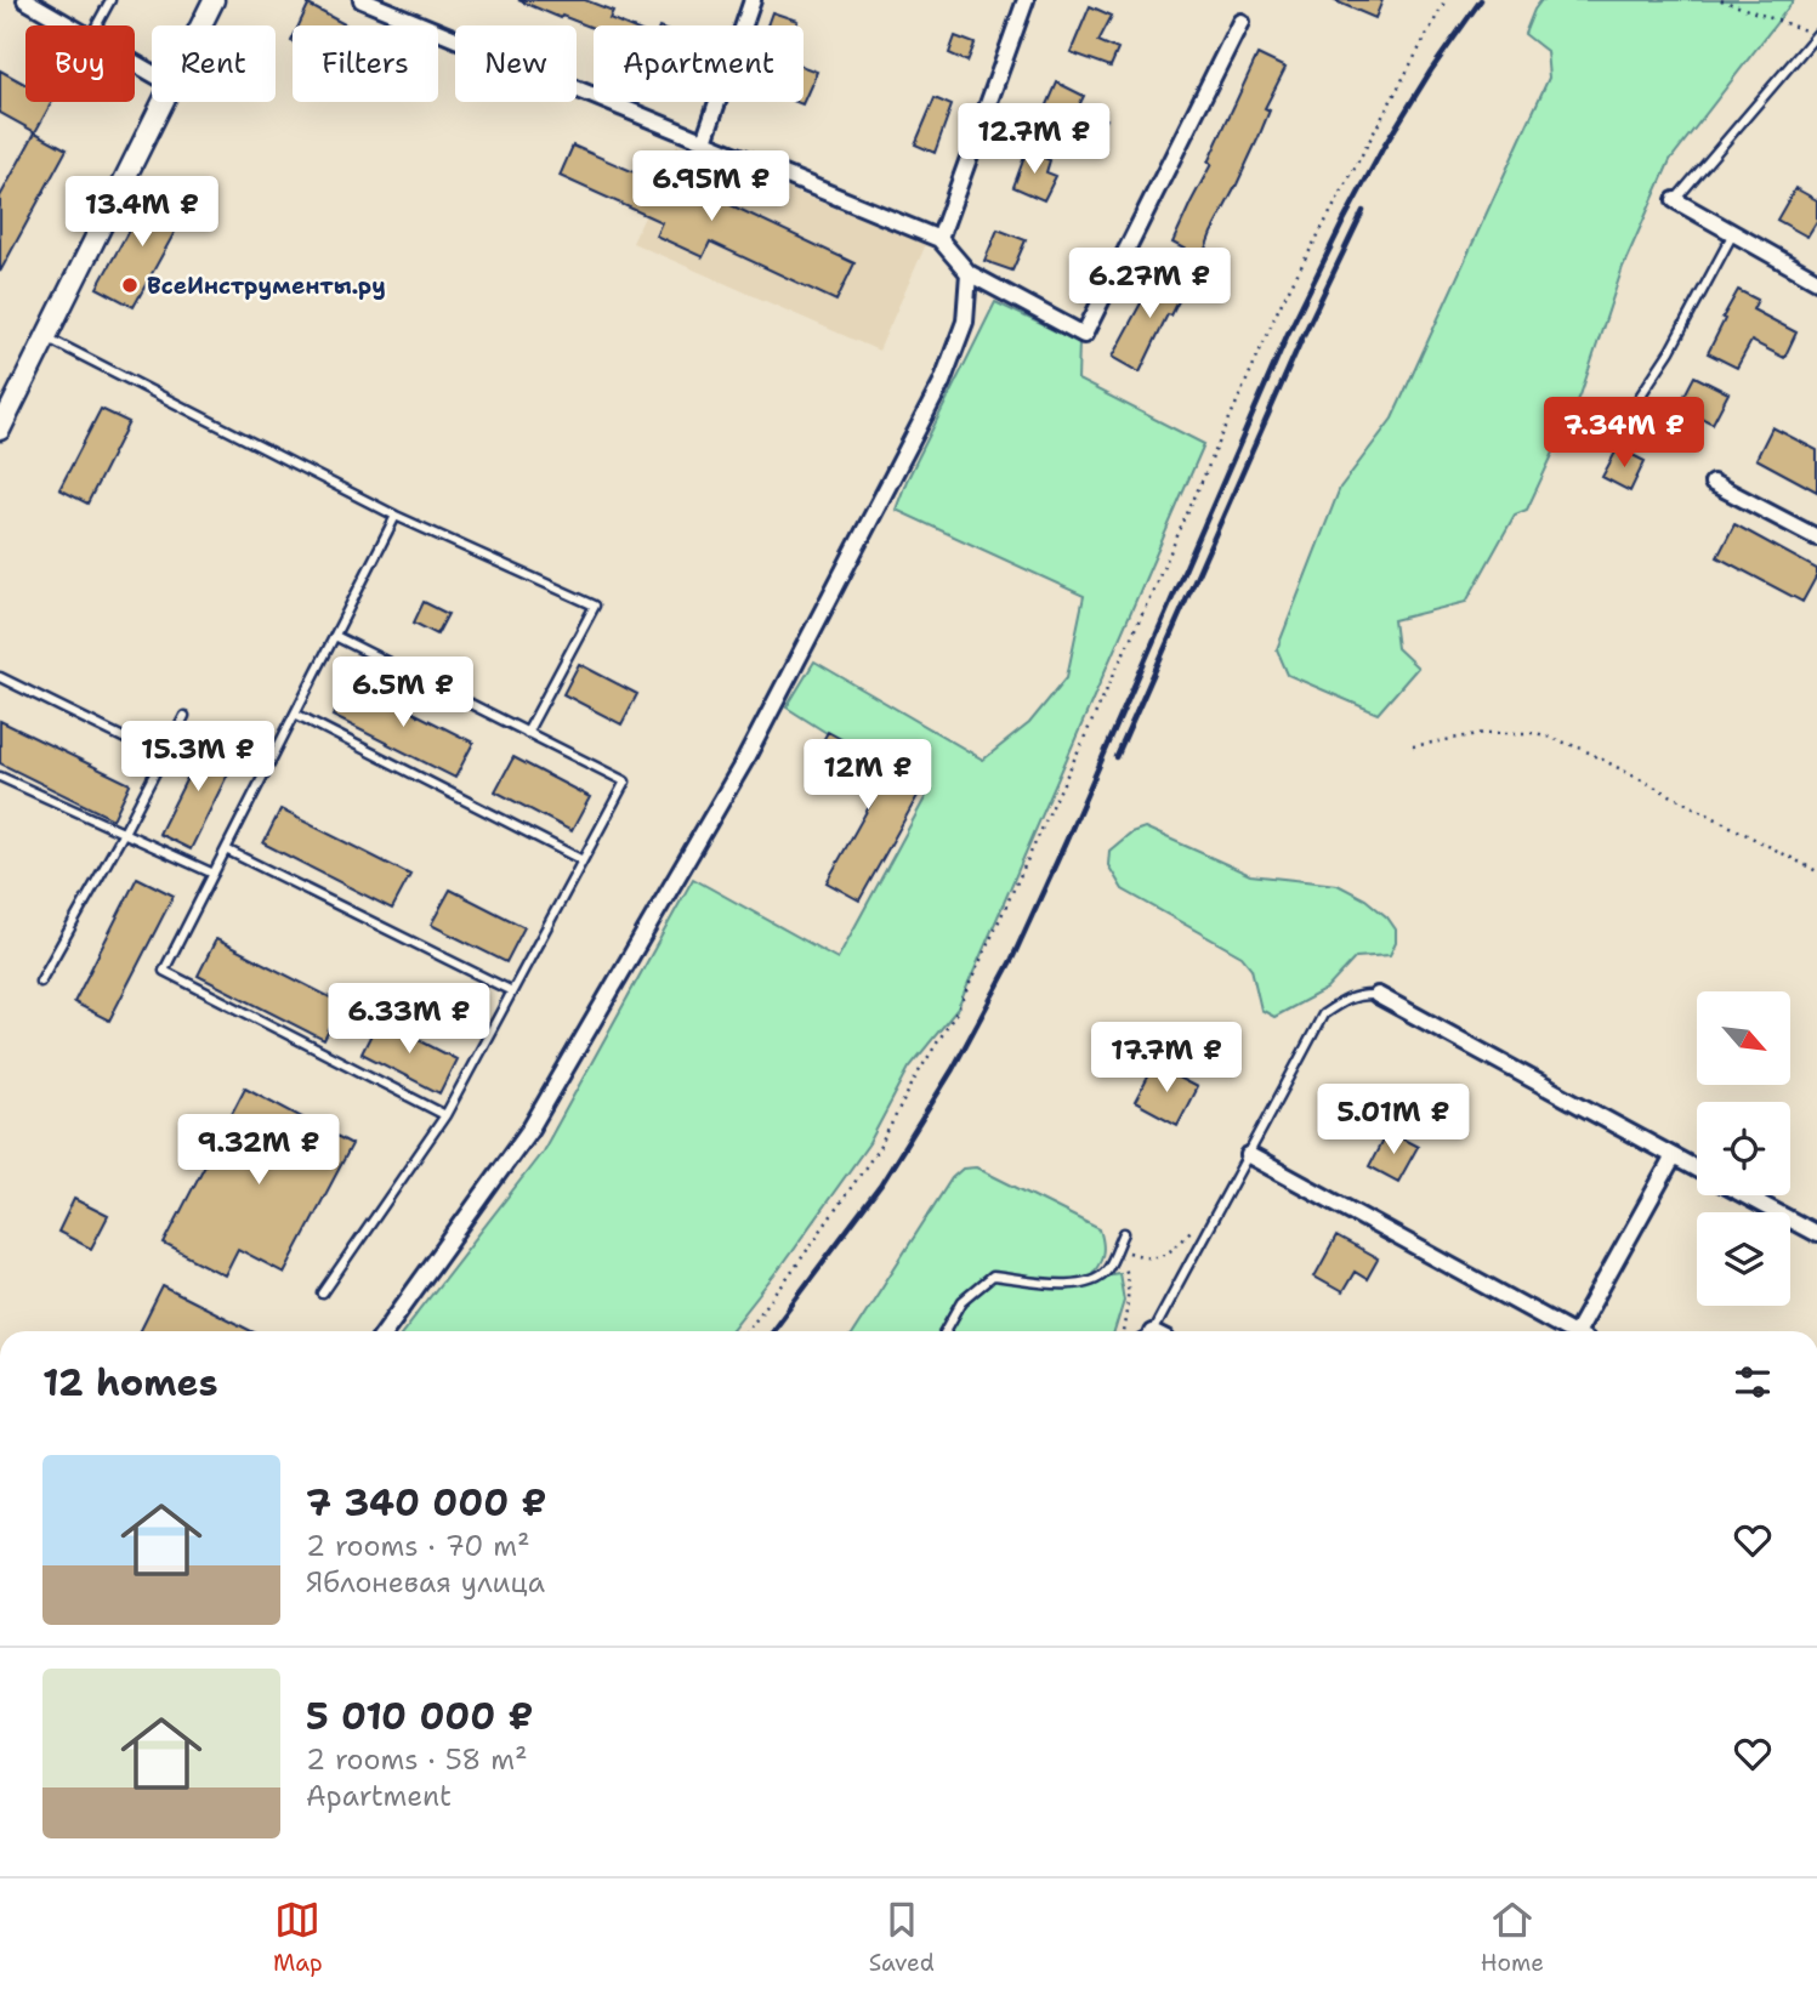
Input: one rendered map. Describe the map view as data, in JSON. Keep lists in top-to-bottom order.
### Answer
{
  "places": ["ВсеИнструменты.ру"],
  "north": "bottom right",
  "page": {
    "chip": [
      "Buy",
      "Rent",
      "Filters",
      "New",
      "Apartment"
    ],
    "price": [
      "12.7M ₽",
      "6.95M ₽",
      "13.4M ₽",
      "6.27M ₽",
      "7.34M ₽",
      "6.5M ₽",
      "15.3M ₽",
      "12M ₽",
      "6.33M ₽",
      "17.7M ₽",
      "5.01M ₽",
      "9.32M ₽"
    ],
    "heading": "12 homes",
    "list": [
      {
        "name": "7 340 000 ₽",
        "note": "2 rooms · 70 m² · Яблоневая улица"
      },
      {
        "name": "5 010 000 ₽",
        "note": "2 rooms · 58 m² · Apartment"
      }
    ],
    "tabs": ["Map", "Saved", "Home"]
  }
}
